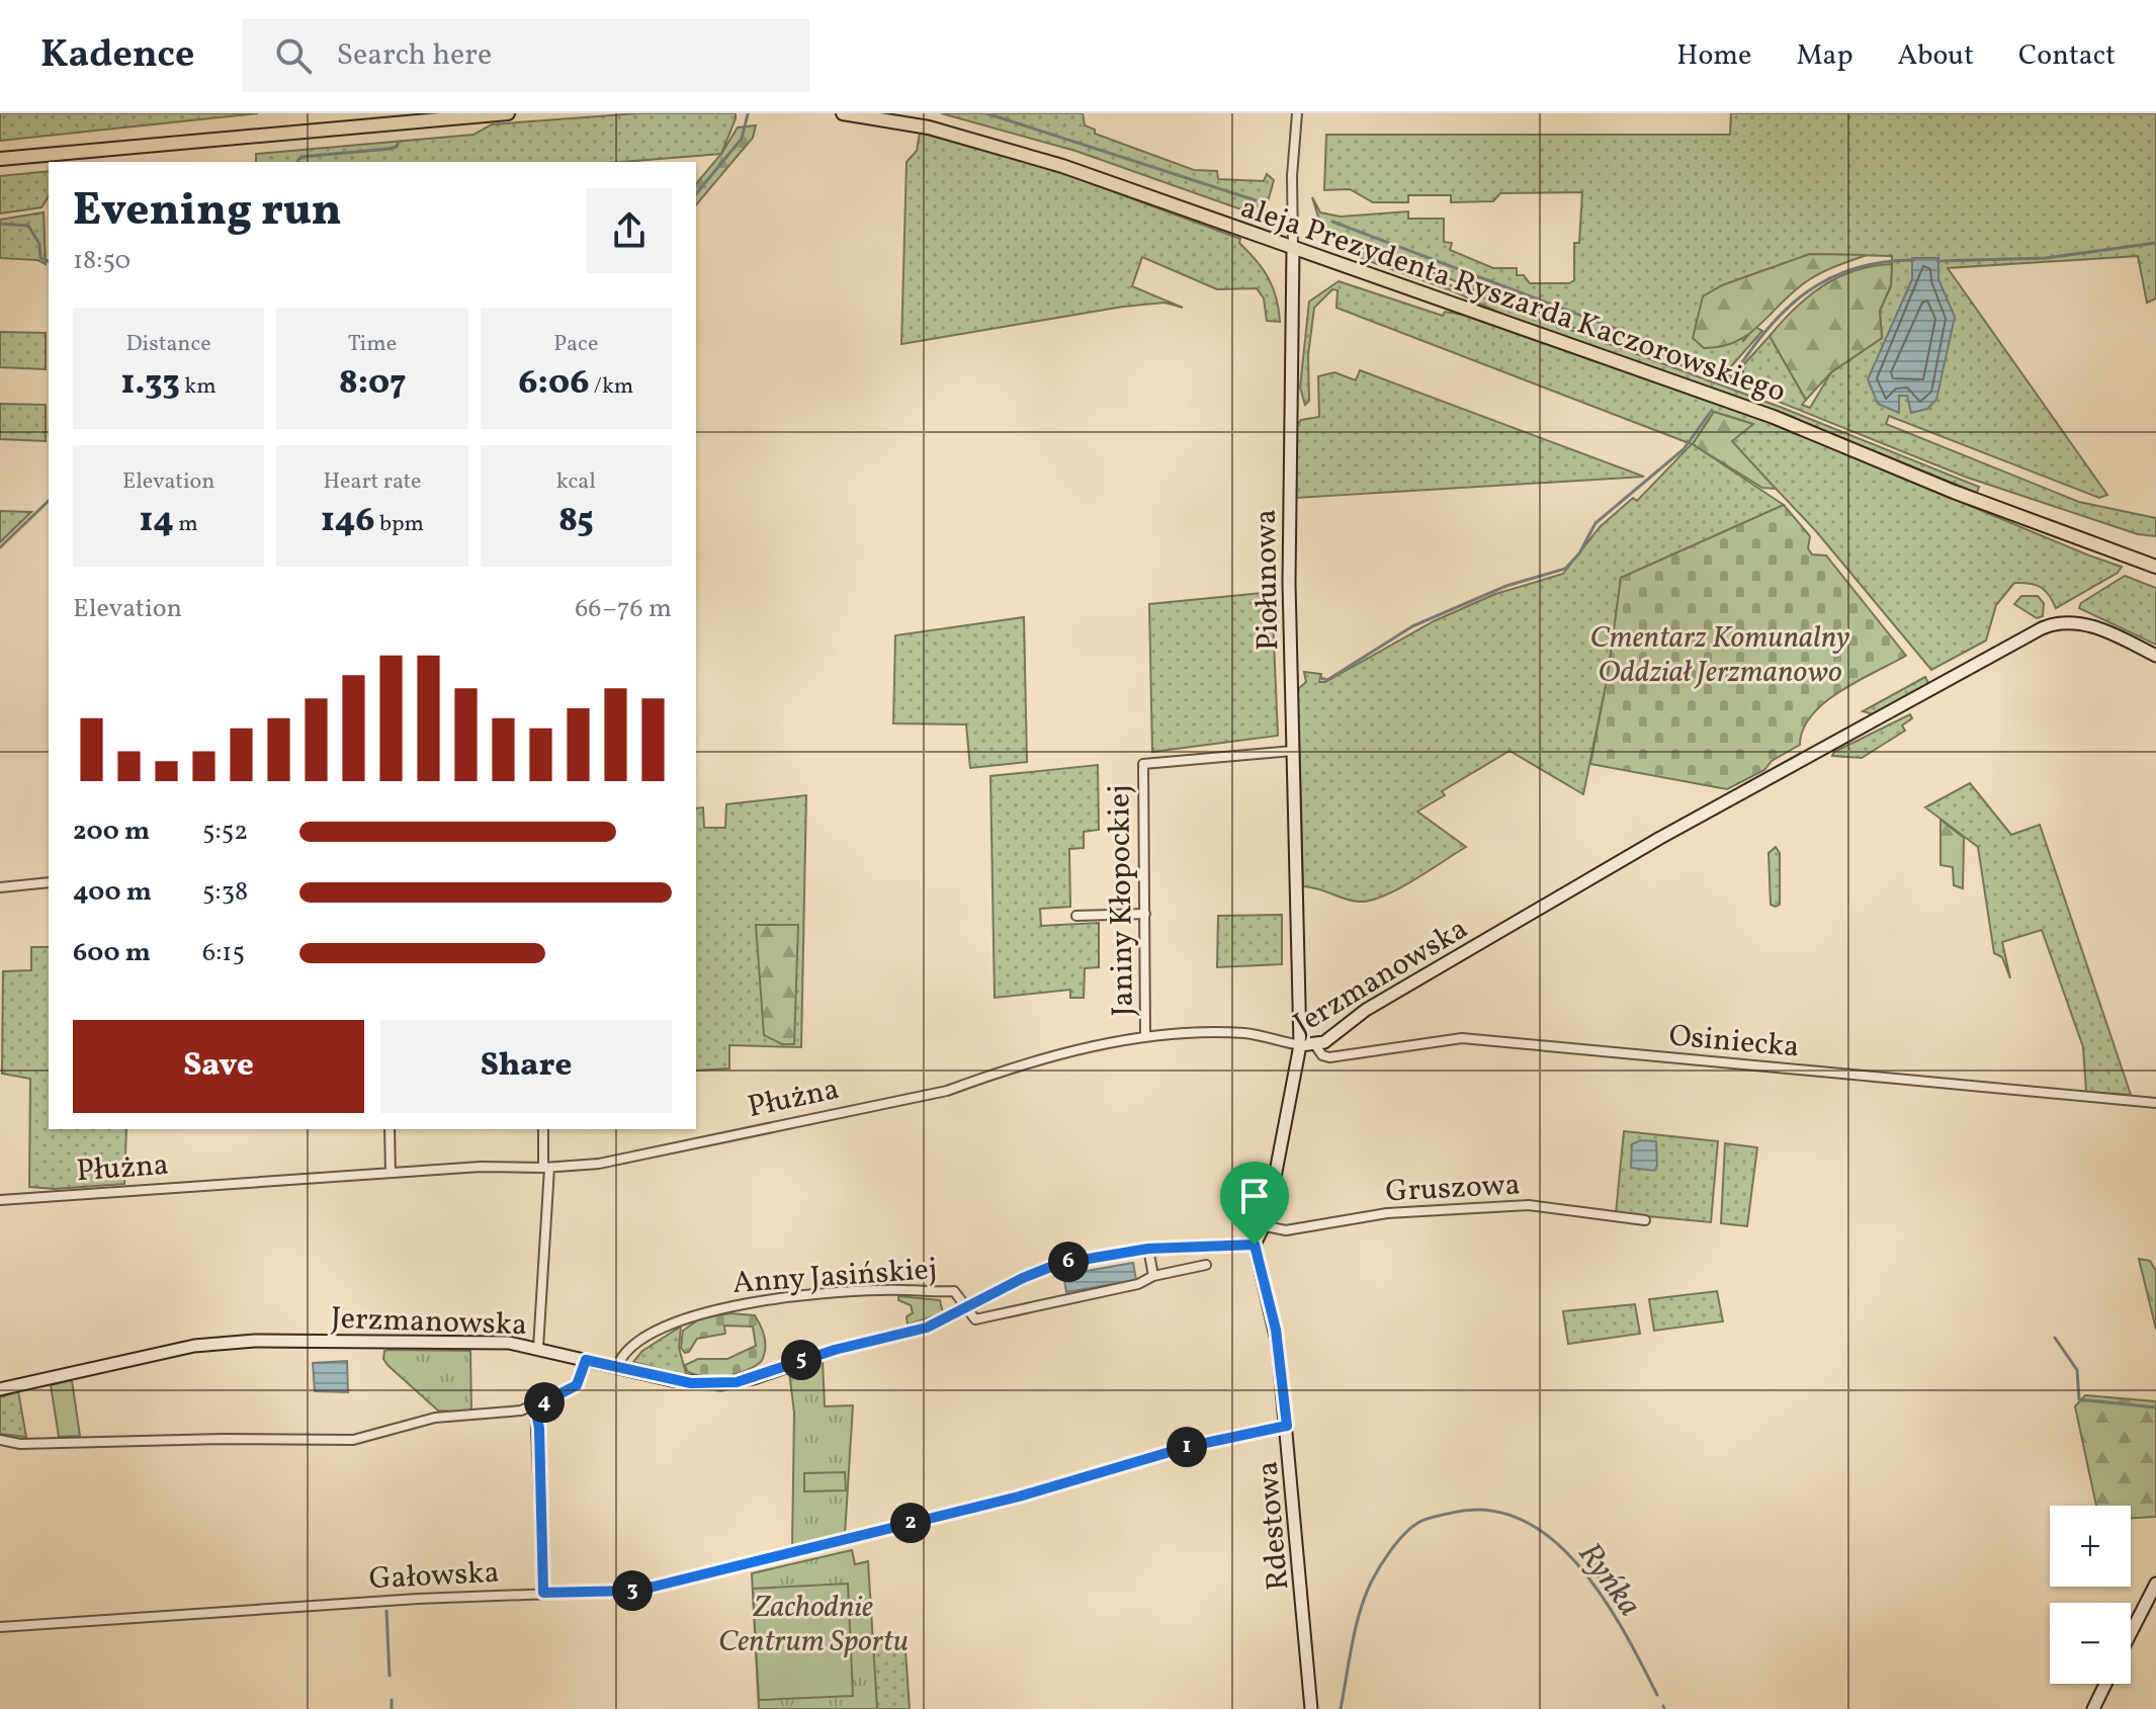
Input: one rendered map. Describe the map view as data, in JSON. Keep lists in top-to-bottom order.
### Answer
{
  "streets": {
    "main road": ["aleja Prezydenta Ryszarda Kaczorowskiego"],
    "street": [
      "Piołunowa",
      "Janiny Kłopockiej",
      "Jerzmanowska",
      "Osiniecka",
      "Płużna",
      "Gruszowa",
      "Anny Jasińskiej",
      "Rdestowa",
      "Gałowska"
    ]
  },
  "crossings": [
    ["aleja Prezydenta Ryszarda Kaczorowskiego", "Piołunowa"],
    ["Piołunowa", "Janiny Kłopockiej"],
    ["Piołunowa", "Jerzmanowska"],
    ["Piołunowa", "Płużna"],
    ["Janiny Kłopockiej", "Płużna"],
    ["Jerzmanowska", "Osiniecka"],
    ["Jerzmanowska", "Płużna"],
    ["Jerzmanowska", "Gruszowa"],
    ["Jerzmanowska", "Anny Jasińskiej"],
    ["Jerzmanowska", "Rdestowa"],
    ["Rdestowa", "Gałowska"]
  ],
  "water": ["Ryńka"],
  "parks": ["Cmentarz Komunalny Oddział Jerzmanowo", "Zachodnie Centrum Sportu"],
  "page": {
    "header": "Kadence",
    "search": "Search here",
    "nav": [
      "Home",
      "Map",
      "About",
      "Contact"
    ],
    "heading": ["Evening run", "18:50"],
    "stats": [
      ["Distance", "1.33 km"],
      ["Time", "8:07"],
      ["Pace", "6:06 /km"],
      ["Elevation", "14 m"],
      ["Heart rate", "146 bpm"],
      ["kcal", "85"]
    ],
    "chart": ["Elevation", "66–76 m"],
    "list": [
      {
        "name": "200 m",
        "note": "5:52"
      },
      {
        "name": "400 m",
        "note": "5:38"
      },
      {
        "name": "600 m",
        "note": "6:15"
      }
    ],
    "buttons": ["Save", "Share"],
    "pins": [
      "6",
      "5",
      "4",
      "1",
      "2",
      "3"
    ],
    "map_buttons": ["+", "−"]
  }
}
